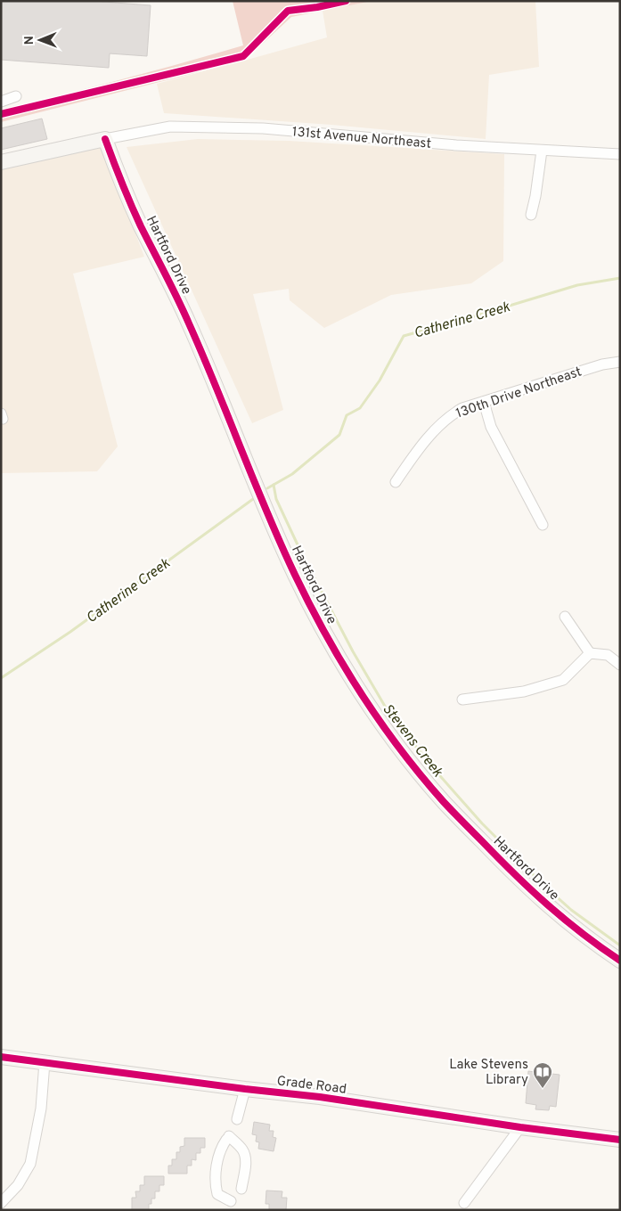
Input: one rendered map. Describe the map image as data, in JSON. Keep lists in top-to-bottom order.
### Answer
{
  "streets": {
    "main road": ["Hartford Drive", "Grade Road"],
    "street": ["131st Avenue Northeast", "130th Drive Northeast"]
  },
  "crossings": [
    ["131st Avenue Northeast", "Hartford Drive"]
  ],
  "water": ["Catherine Creek", "Stevens Creek"],
  "places": {
    "library": ["Lake Stevens Library"]
  },
  "north": "left"
}
